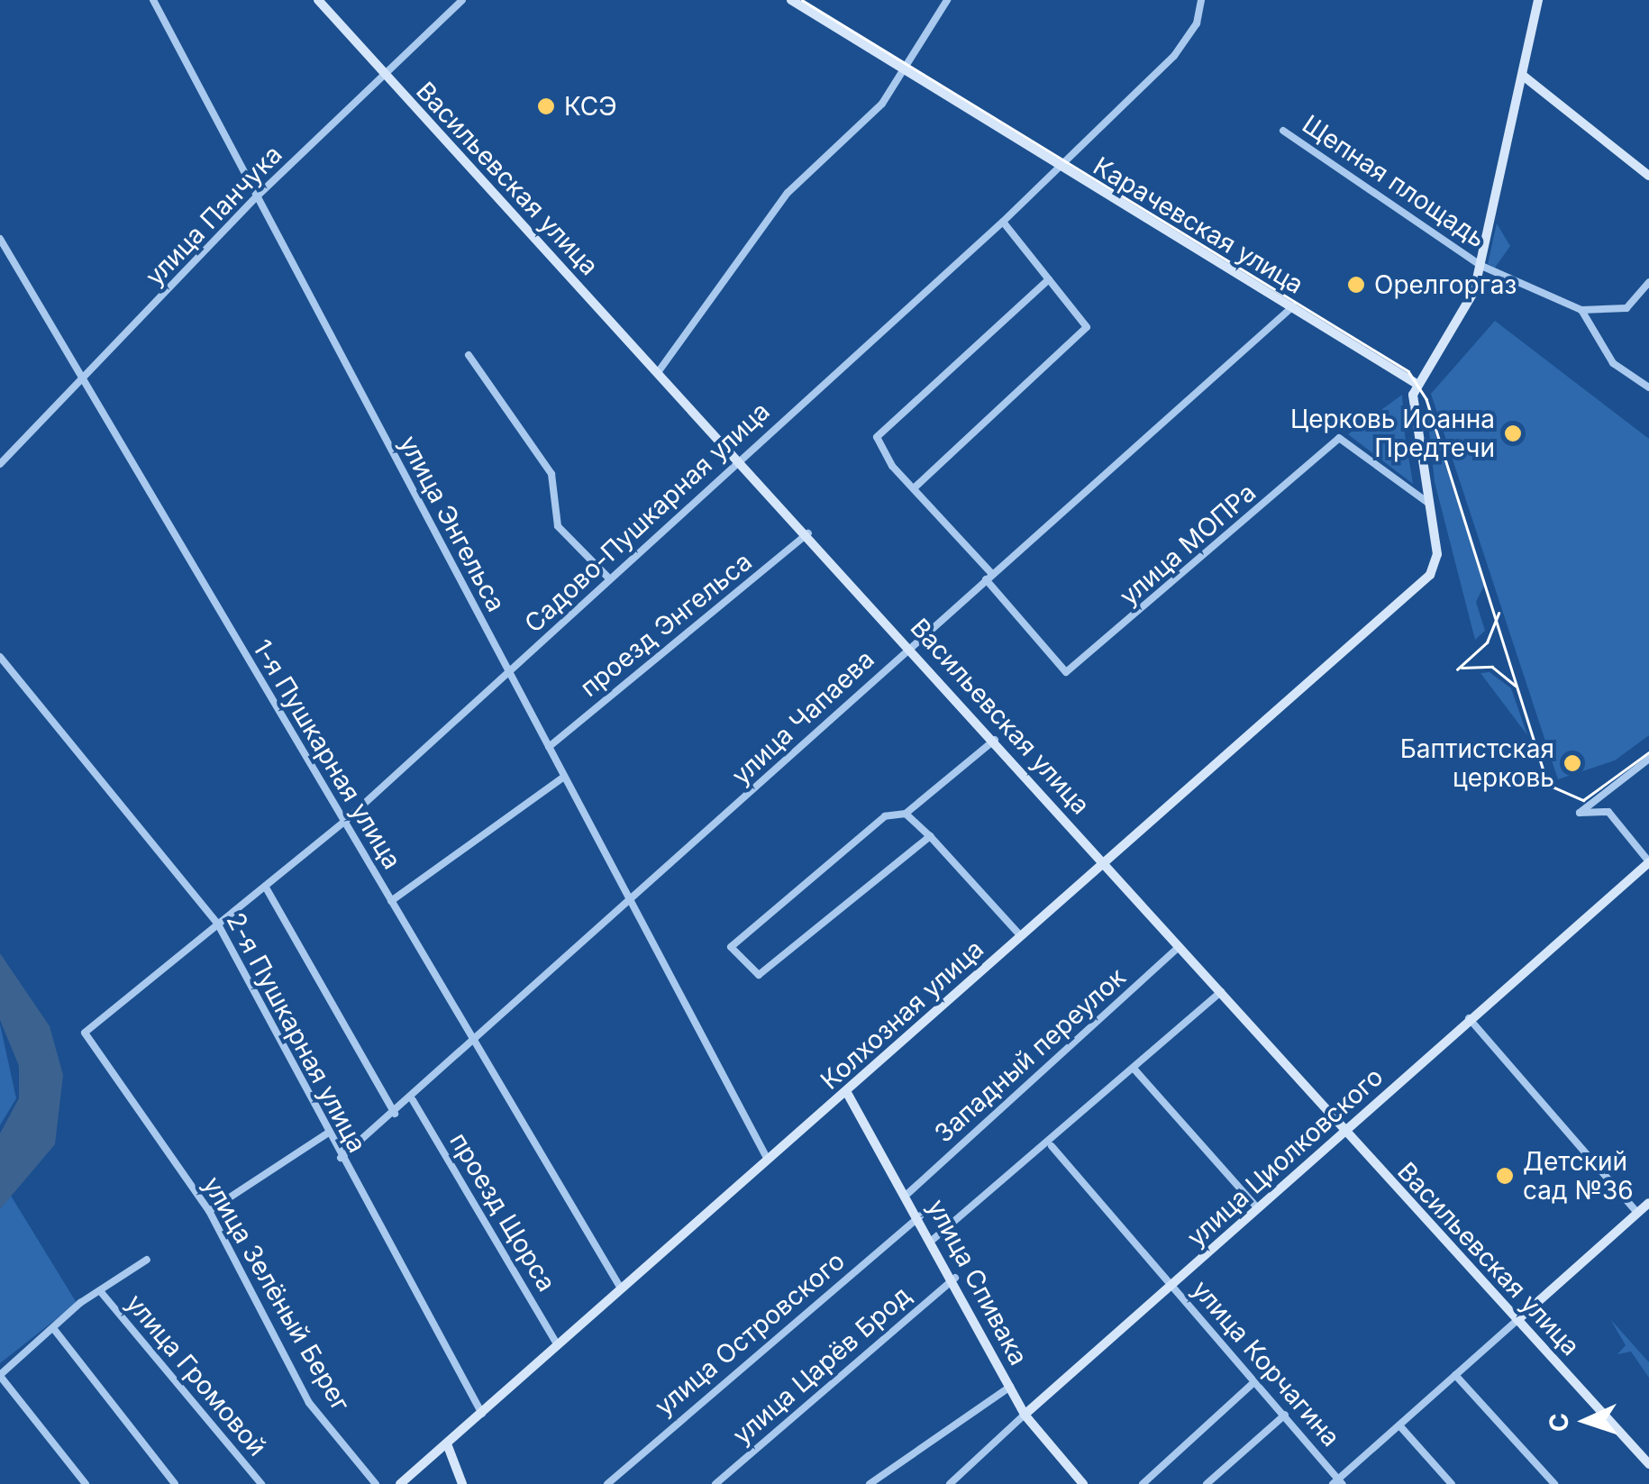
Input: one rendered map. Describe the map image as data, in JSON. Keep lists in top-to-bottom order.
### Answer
{
  "streets": {
    "street": [
      "Васильевская улица",
      "Щепная площадь",
      "улица Панчука",
      "Карачевская улица",
      "Садово-Пушкарная улица",
      "улица Энгельса",
      "улица МОПРа",
      "проезд Энгельса",
      "улица Чапаева",
      "1-я Пушкарная улица",
      "Колхозная улица",
      "2-я Пушкарная улица",
      "Западный переулок",
      "улица Циолковского",
      "проезд Щорса",
      "улица Спивака",
      "улица Зелёный Берег",
      "улица Островского",
      "улица Корчагина",
      "улица Царёв Брод",
      "улица Громовой"
    ]
  },
  "crossings": [
    ["Васильевская улица", "улица Панчука"],
    ["Васильевская улица", "Садово-Пушкарная улица"],
    ["Васильевская улица", "проезд Энгельса"],
    ["Васильевская улица", "улица Чапаева"],
    ["Васильевская улица", "Колхозная улица"],
    ["Васильевская улица", "Западный переулок"],
    ["Васильевская улица", "улица Циолковского"],
    ["улица Панчука", "улица Энгельса"],
    ["улица Панчука", "1-я Пушкарная улица"],
    ["Карачевская улица", "Садово-Пушкарная улица"],
    ["Карачевская улица", "улица Чапаева"],
    ["Садово-Пушкарная улица", "улица Энгельса"],
    ["Садово-Пушкарная улица", "1-я Пушкарная улица"],
    ["Садово-Пушкарная улица", "2-я Пушкарная улица"],
    ["Садово-Пушкарная улица", "улица Зелёный Берег"],
    ["улица Энгельса", "проезд Энгельса"],
    ["улица Энгельса", "улица Чапаева"],
    ["улица Энгельса", "Колхозная улица"],
    ["улица МОПРа", "улица Чапаева"],
    ["улица МОПРа", "Колхозная улица"],
    ["улица Чапаева", "1-я Пушкарная улица"],
    ["улица Чапаева", "2-я Пушкарная улица"],
    ["улица Чапаева", "проезд Щорса"],
    ["1-я Пушкарная улица", "Колхозная улица"],
    ["Колхозная улица", "2-я Пушкарная улица"],
    ["Колхозная улица", "проезд Щорса"],
    ["Колхозная улица", "улица Спивака"],
    ["Западный переулок", "улица Спивака"],
    ["улица Циолковского", "улица Спивака"],
    ["улица Циолковского", "улица Корчагина"],
    ["улица Спивака", "улица Островского"],
    ["улица Спивака", "улица Царёв Брод"]
  ],
  "places": [
    "КСЭ",
    "Орелгоргаз",
    "Церковь Иоанна Предтечи",
    "Баптистская церковь",
    "Детский сад №36"
  ],
  "north": "left"
}
